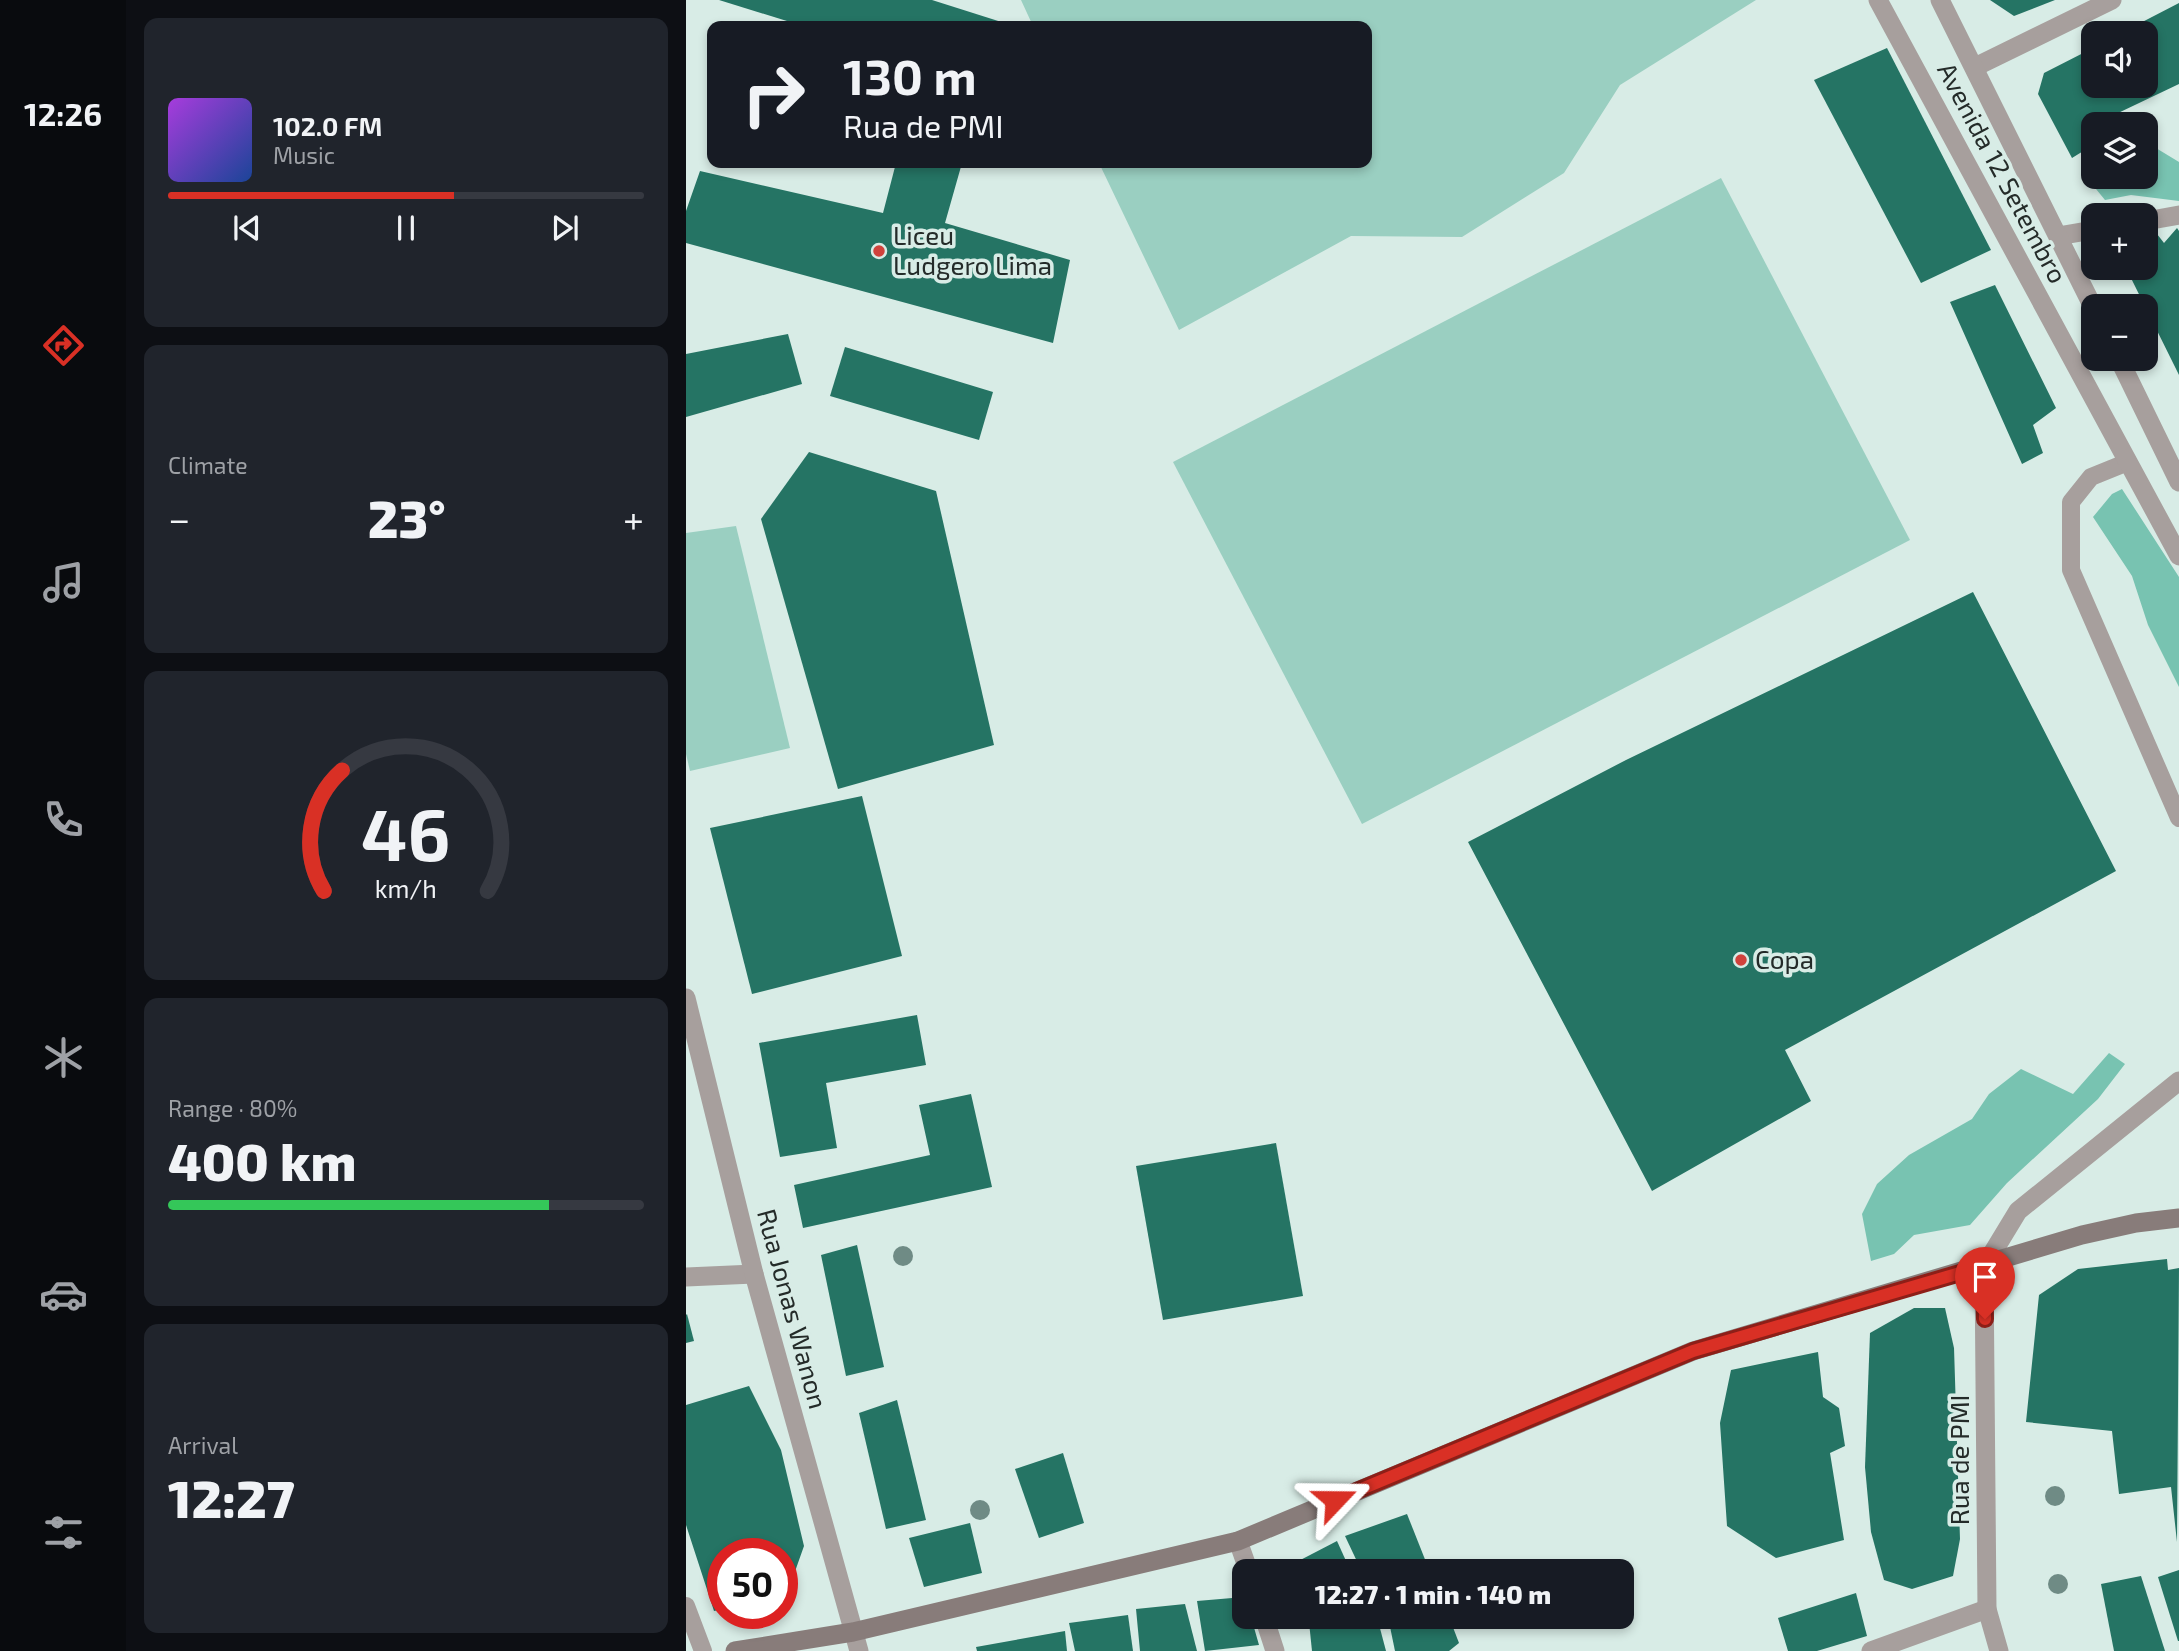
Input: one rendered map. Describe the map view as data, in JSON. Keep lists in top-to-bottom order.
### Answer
{
  "streets": {
    "street": ["Avenida 12 Setembro", "Rua Jonas Wanon", "Rua de PMI"]
  },
  "places": ["Liceu Ludgero Lima", "Copa"],
  "page": {
    "tabs": "12:26",
    "map_buttons": ["+", "−"],
    "turn": ["130 m", "Rua de PMI"],
    "song": ["102.0 FM", "Music"],
    "tile": [
      "Climate",
      ["Range · 80%", "400 km"],
      ["Arrival", "12:27"]
    ],
    "heat": ["−", "23°", "+"],
    "limit": "50",
    "trip": "12:27 · 1 min · 140 m",
    "gauge": ["46", "km/h"]
  }
}
